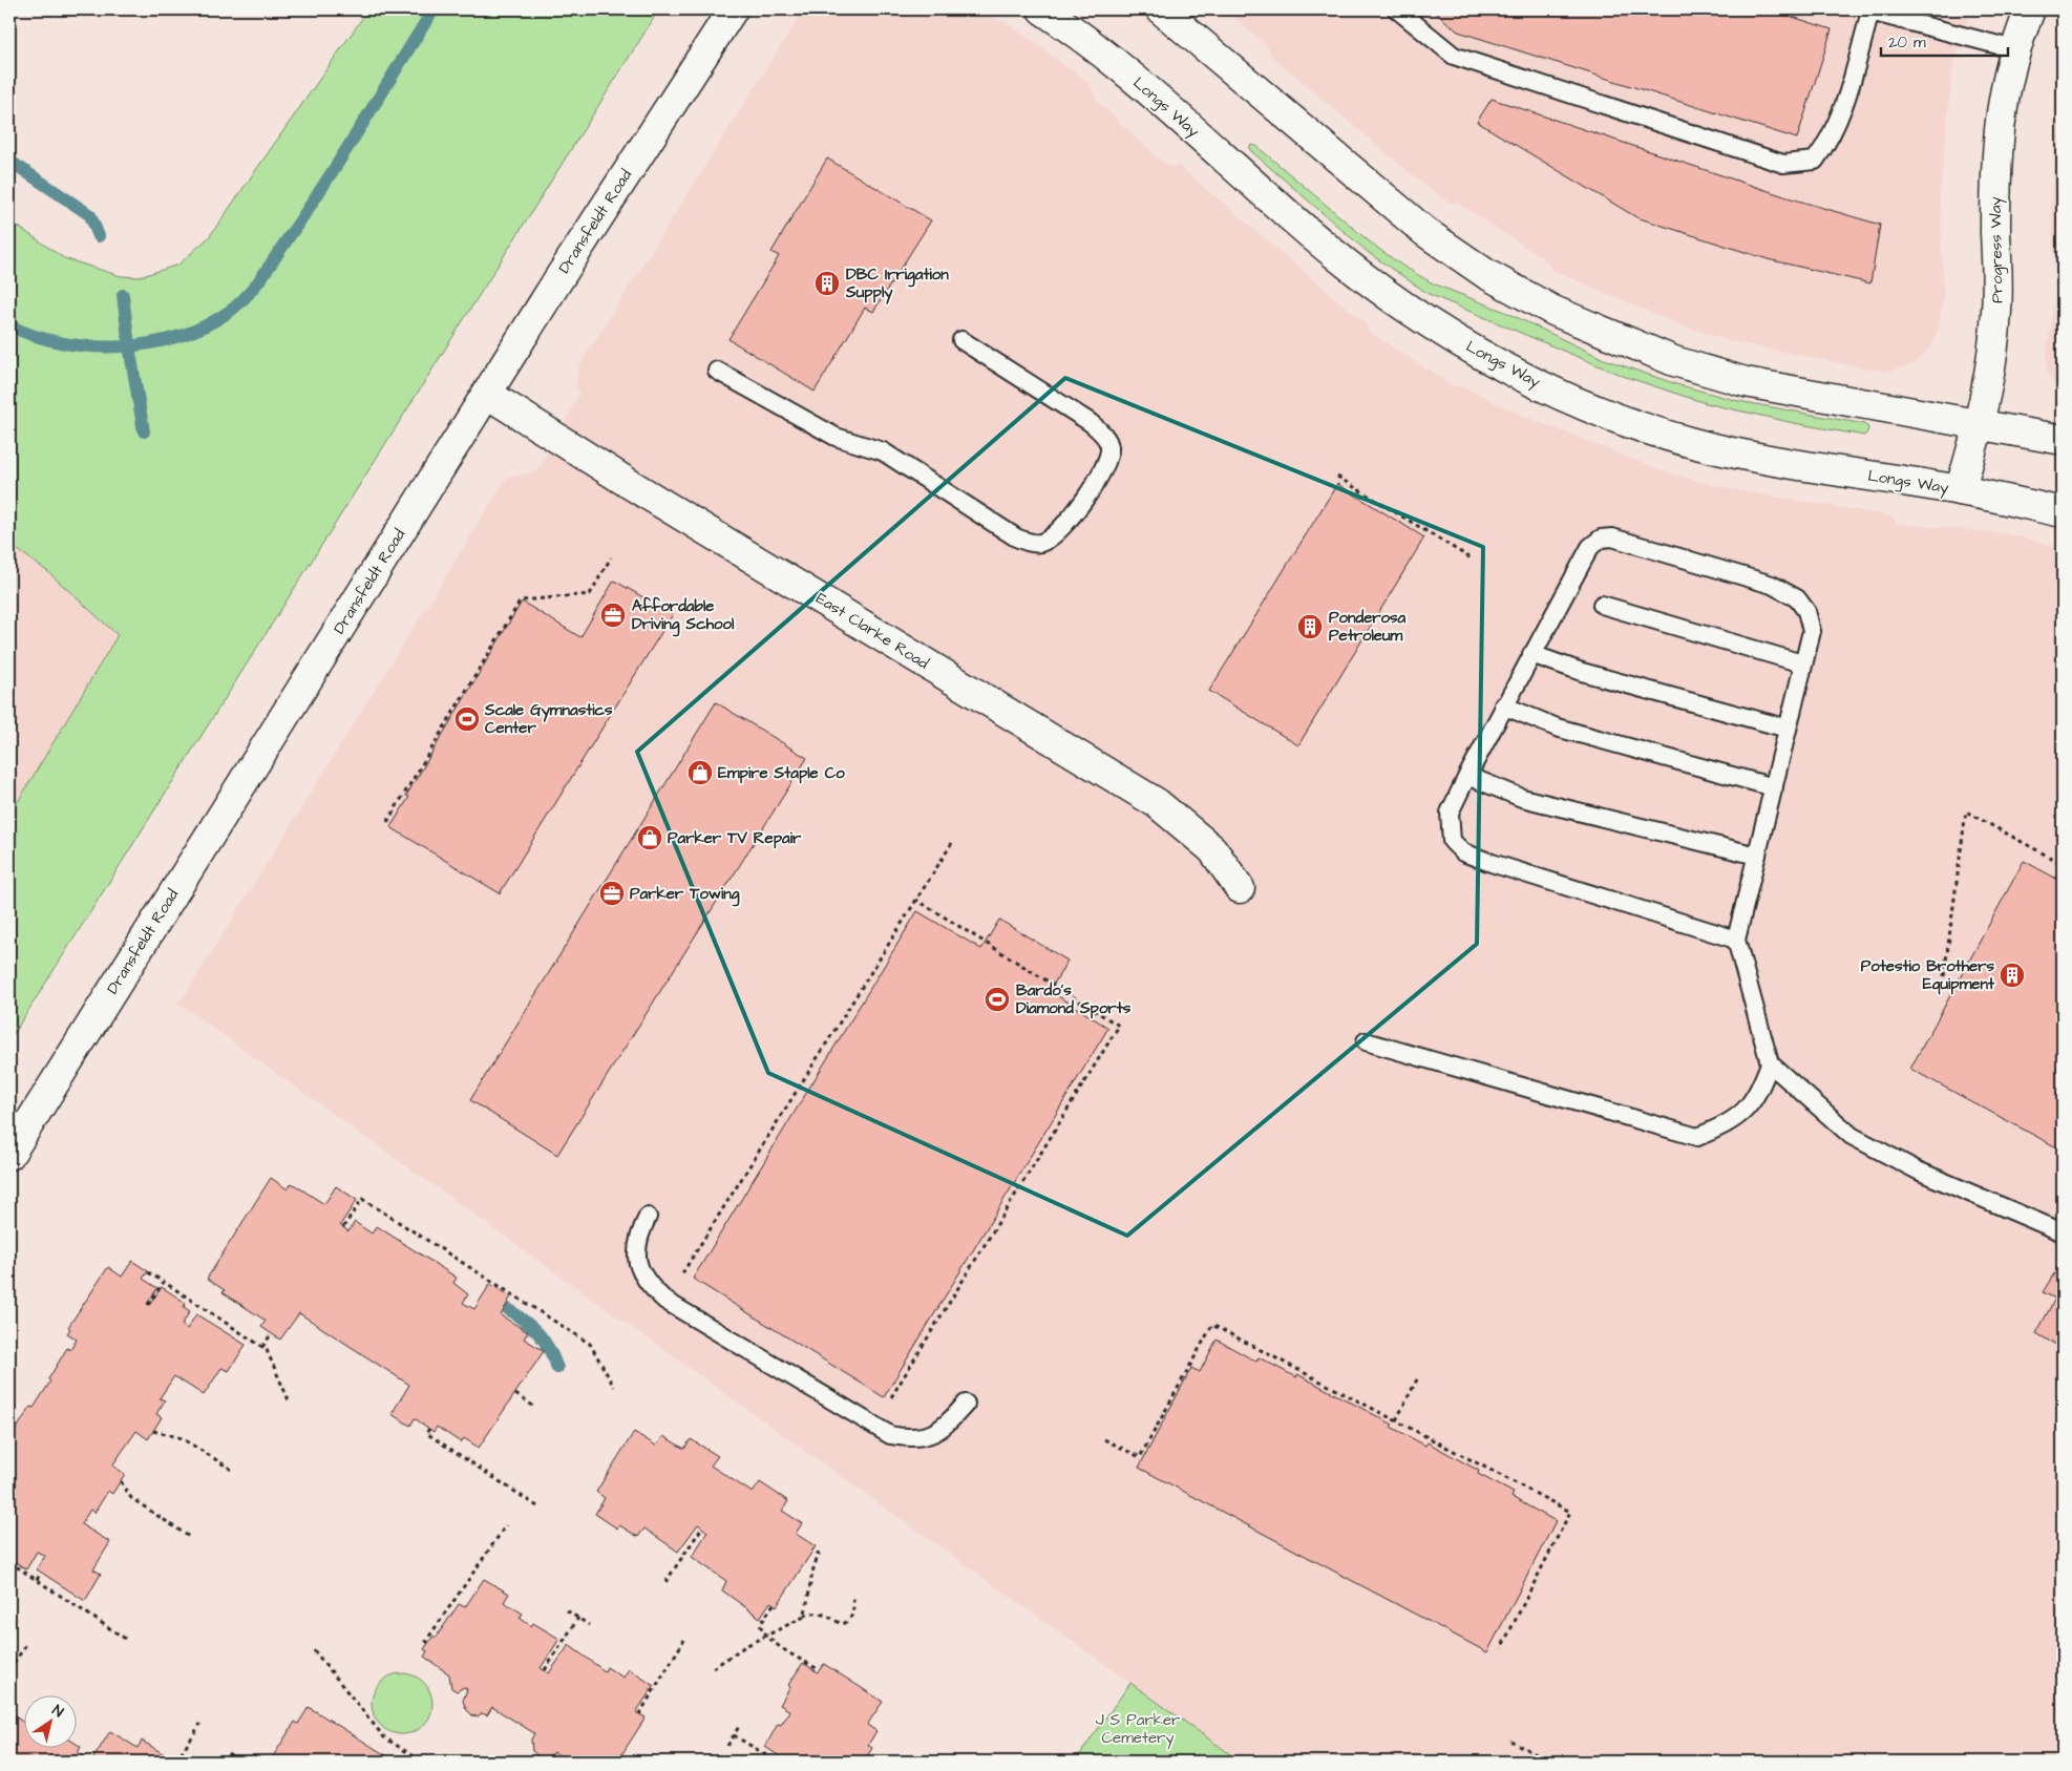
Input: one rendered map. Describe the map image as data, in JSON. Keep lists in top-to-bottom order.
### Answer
{
  "streets": {
    "street": [
      "Longs Way",
      "Dransfeldt Road",
      "Progress Way",
      "East Clarke Road"
    ]
  },
  "crossings": [
    ["Longs Way", "Progress Way"],
    ["Dransfeldt Road", "East Clarke Road"]
  ],
  "parks": ["J S Parker Cemetery"],
  "places": {
    "building": ["DBC Irrigation Supply", "Ponderosa Petroleum", "Potestio Brothers Equipment"],
    "office": ["Affordable Driving School", "Parker Towing"],
    "sports": ["Scale Gymnastics Center", "Bardo's Diamond Sports"],
    "shop": ["Empire Staple Co", "Parker TV Repair"]
  },
  "scale_bar": "20 m",
  "north": "top right"
}
